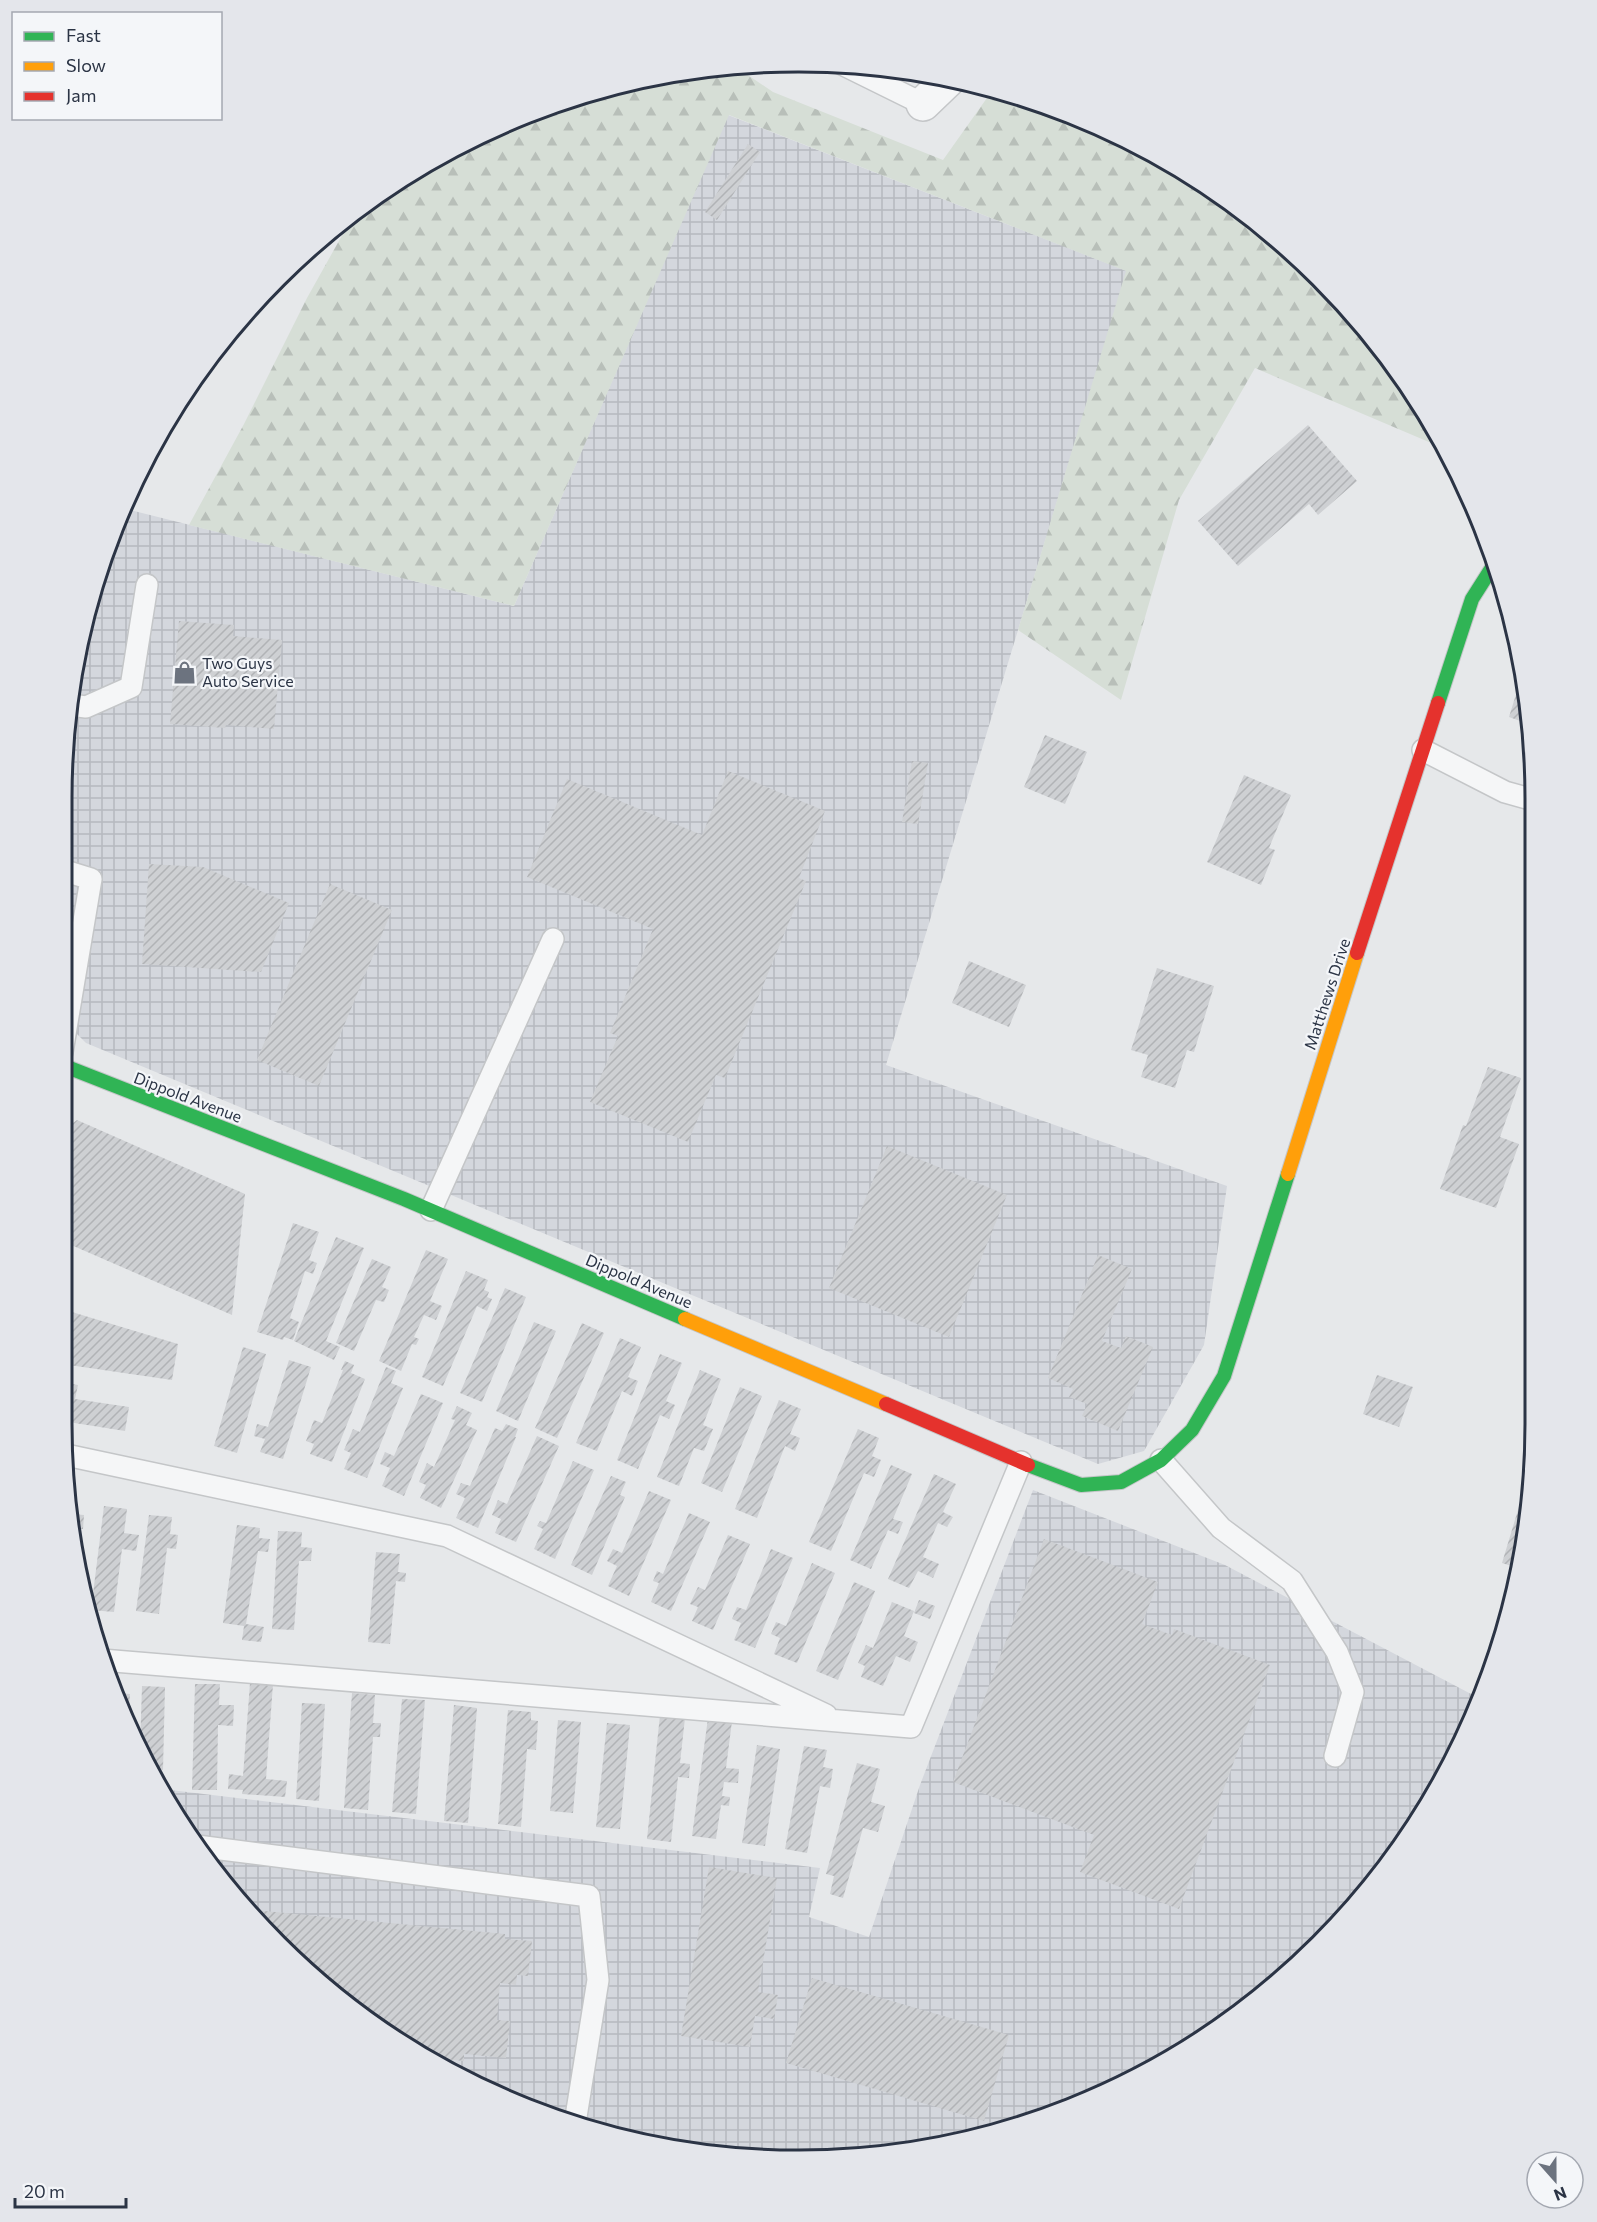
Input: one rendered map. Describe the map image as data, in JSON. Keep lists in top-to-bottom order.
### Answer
{
  "streets": {
    "street": ["Matthews Drive", "Dippold Avenue"]
  },
  "crossings": [
    ["Matthews Drive", "Dippold Avenue"]
  ],
  "places": {
    "shop": ["Two Guys Auto Service"]
  },
  "legend": ["Fast", "Slow", "Jam"],
  "scale_bar": "20 m",
  "north": "bottom"
}
